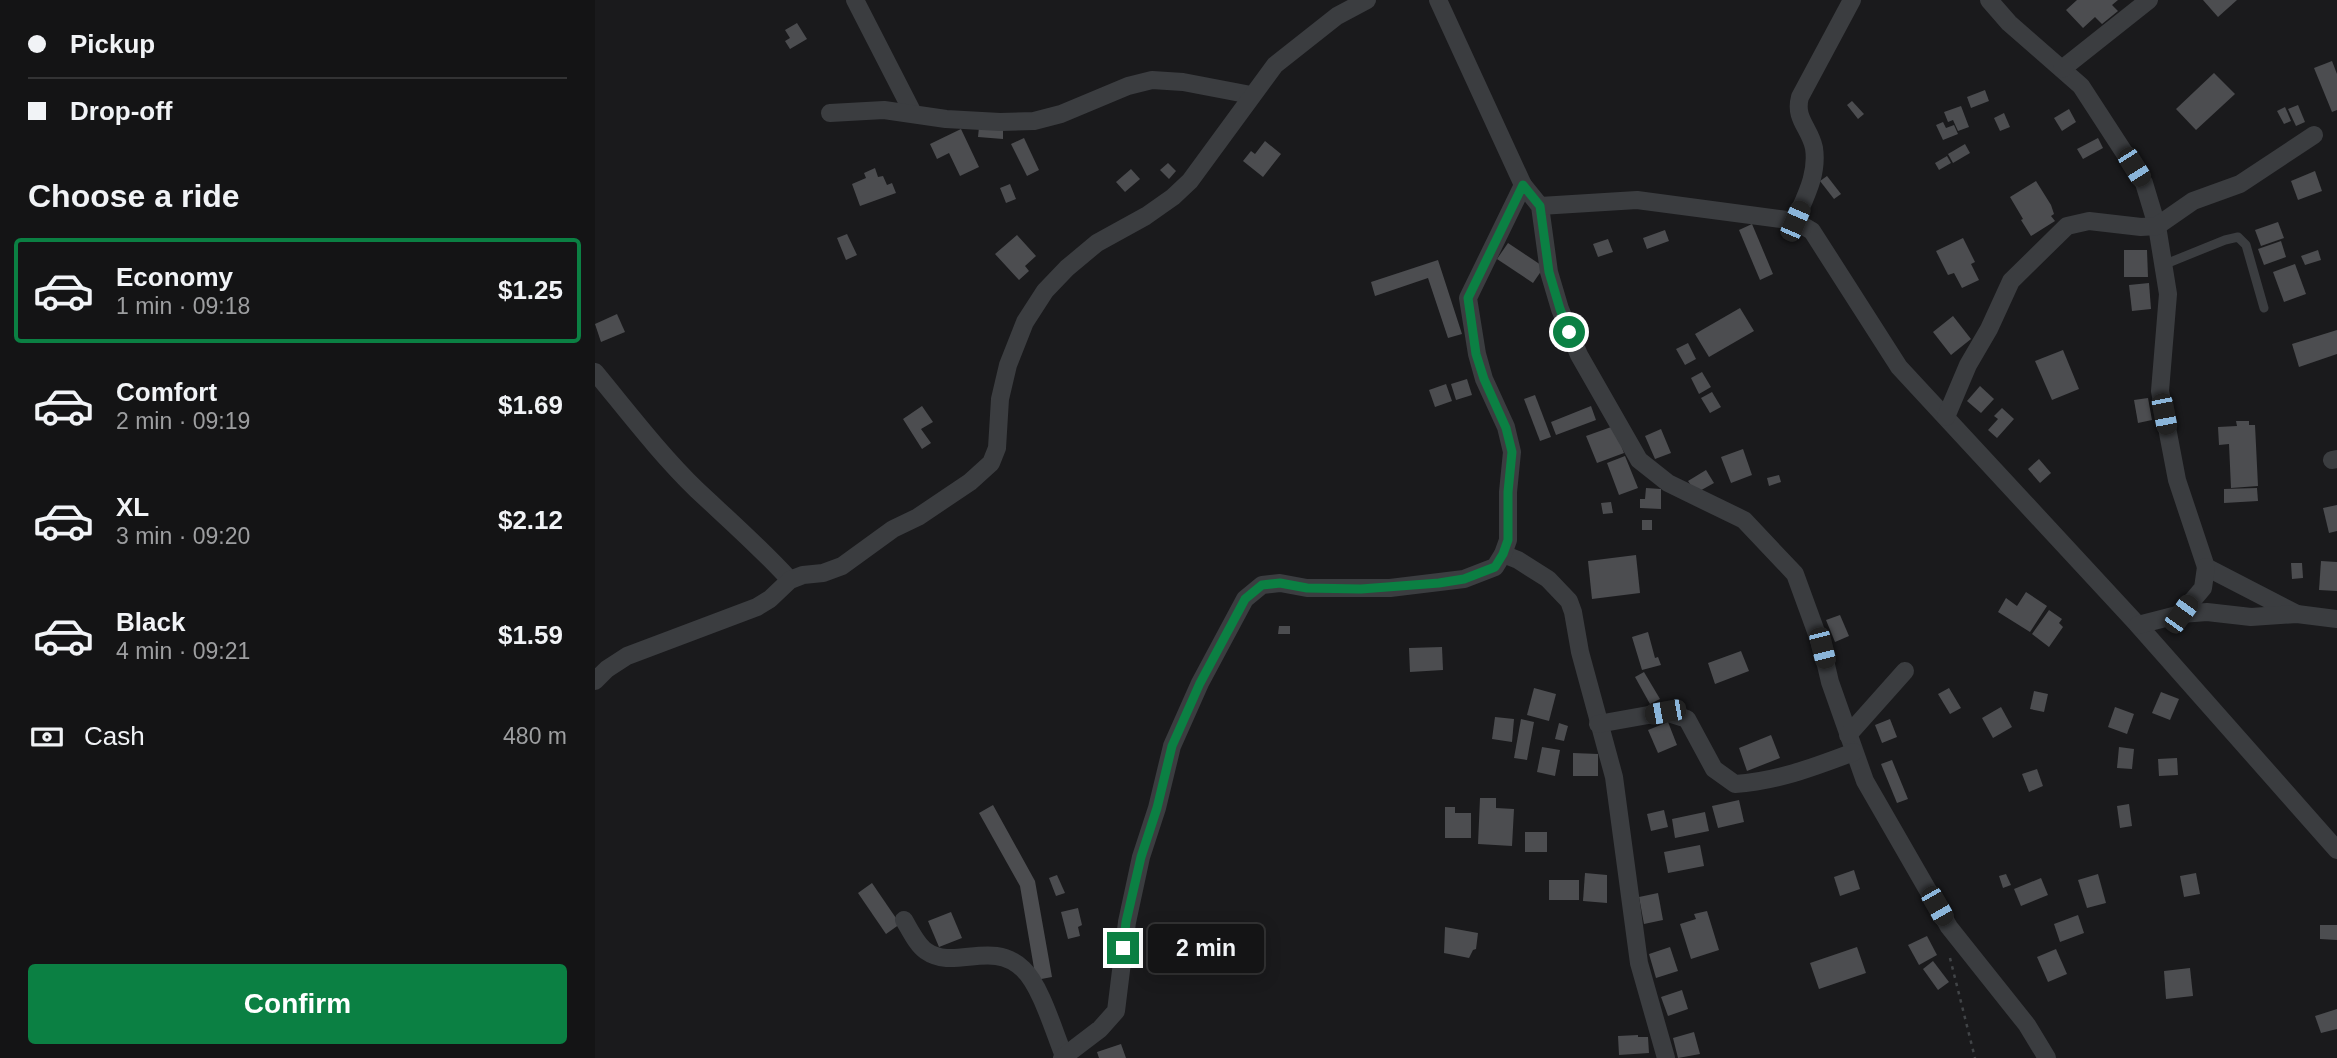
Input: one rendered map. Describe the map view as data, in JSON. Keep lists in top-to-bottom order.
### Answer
{
  "page": {
    "banner": ["Pickup", "Drop-off"],
    "heading": "Choose a ride",
    "list": [
      {
        "name": "Economy",
        "note": "1 min · 09:18",
        "value": "$1.25"
      },
      {
        "name": "Comfort",
        "note": "2 min · 09:19",
        "value": "$1.69"
      },
      {
        "name": "XL",
        "note": "3 min · 09:20",
        "value": "$2.12"
      },
      {
        "name": "Black",
        "note": "4 min · 09:21",
        "value": "$1.59"
      }
    ],
    "pay": ["Cash", "480 m"],
    "bubble": "2 min",
    "buttons": "Confirm"
  }
}
